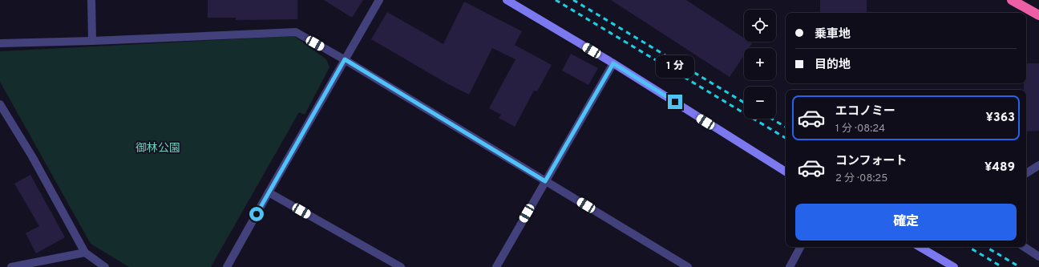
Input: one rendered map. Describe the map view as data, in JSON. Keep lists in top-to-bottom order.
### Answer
{
  "parks": ["御林公園"],
  "page": {
    "map_buttons": ["+", "−"],
    "banner": ["乗車地", "目的地"],
    "bubble": "1 分",
    "list": [
      {
        "name": "エコノミー",
        "note": "1 分 · 08:24",
        "value": "¥363"
      },
      {
        "name": "コンフォート",
        "note": "2 分 · 08:25",
        "value": "¥489"
      }
    ],
    "buttons": "確定"
  }
}
